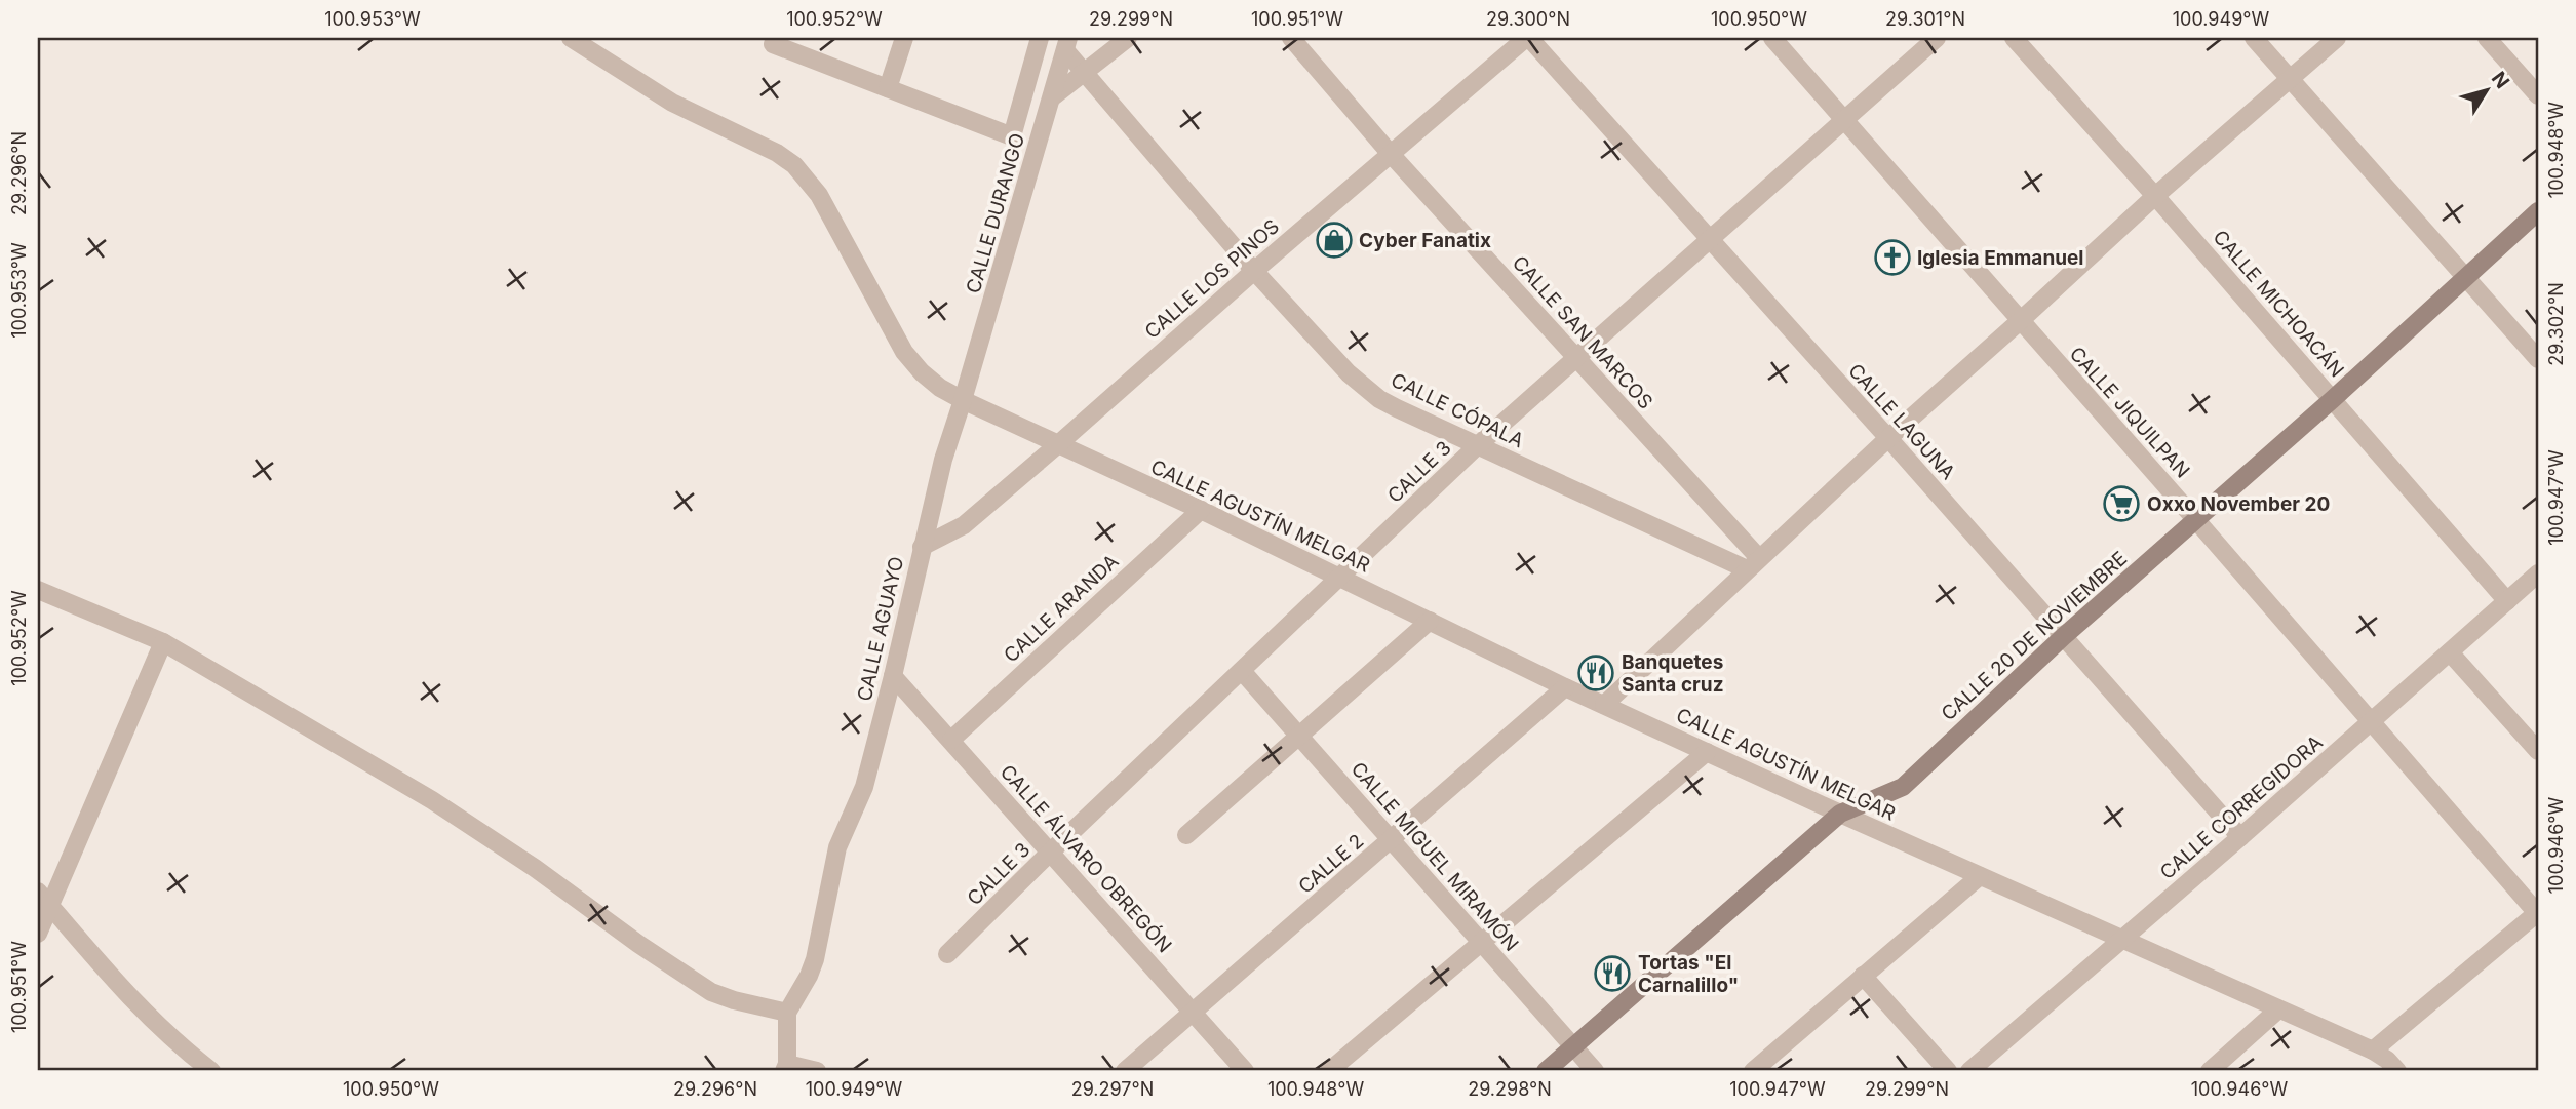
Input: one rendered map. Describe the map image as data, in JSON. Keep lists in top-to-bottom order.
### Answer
{
  "streets": {
    "street": [
      "CALLE DURANGO",
      "CALLE LOS PINOS",
      "CALLE MICHOACÁN",
      "CALLE SAN MARCOS",
      "CALLE CÓPALA",
      "CALLE JIQUILPAN",
      "CALLE LAGUNA",
      "CALLE 3",
      "CALLE AGUSTÍN MELGAR",
      "CALLE ARANDA",
      "CALLE AGUAYO",
      "CALLE 20 DE NOVIEMBRE",
      "CALLE CORREGIDORA",
      "CALLE MIGUEL MIRAMÓN",
      "CALLE ÁLVARO OBREGÓN",
      "CALLE 2"
    ]
  },
  "crossings": [
    ["CALLE DURANGO", "CALLE CÓPALA"],
    ["CALLE DURANGO", "CALLE AGUSTÍN MELGAR"],
    ["CALLE DURANGO", "CALLE AGUAYO"],
    ["CALLE LOS PINOS", "CALLE SAN MARCOS"],
    ["CALLE LOS PINOS", "CALLE CÓPALA"],
    ["CALLE LOS PINOS", "CALLE LAGUNA"],
    ["CALLE LOS PINOS", "CALLE AGUSTÍN MELGAR"],
    ["CALLE LOS PINOS", "CALLE AGUAYO"],
    ["CALLE MICHOACÁN", "CALLE 20 DE NOVIEMBRE"],
    ["CALLE MICHOACÁN", "CALLE CORREGIDORA"],
    ["CALLE SAN MARCOS", "CALLE CÓPALA"],
    ["CALLE SAN MARCOS", "CALLE 3"],
    ["CALLE CÓPALA", "CALLE 3"],
    ["CALLE JIQUILPAN", "CALLE 3"],
    ["CALLE JIQUILPAN", "CALLE 20 DE NOVIEMBRE"],
    ["CALLE JIQUILPAN", "CALLE CORREGIDORA"],
    ["CALLE LAGUNA", "CALLE 3"],
    ["CALLE LAGUNA", "CALLE 20 DE NOVIEMBRE"],
    ["CALLE LAGUNA", "CALLE CORREGIDORA"],
    ["CALLE 3", "CALLE AGUSTÍN MELGAR"],
    ["CALLE 3", "CALLE MIGUEL MIRAMÓN"],
    ["CALLE 3", "CALLE ÁLVARO OBREGÓN"],
    ["CALLE AGUSTÍN MELGAR", "CALLE ARANDA"],
    ["CALLE AGUSTÍN MELGAR", "CALLE AGUAYO"],
    ["CALLE AGUSTÍN MELGAR", "CALLE 20 DE NOVIEMBRE"],
    ["CALLE AGUSTÍN MELGAR", "CALLE CORREGIDORA"],
    ["CALLE AGUSTÍN MELGAR", "CALLE 2"],
    ["CALLE ARANDA", "CALLE ÁLVARO OBREGÓN"],
    ["CALLE AGUAYO", "CALLE ÁLVARO OBREGÓN"],
    ["CALLE 20 DE NOVIEMBRE", "CALLE MIGUEL MIRAMÓN"],
    ["CALLE MIGUEL MIRAMÓN", "CALLE 2"],
    ["CALLE ÁLVARO OBREGÓN", "CALLE 2"]
  ],
  "places": {
    "shop": ["Cyber Fanatix"],
    "church": ["Iglesia Emmanuel"],
    "supermarket": ["Oxxo November 20"],
    "restaurant": ["Banquetes Santa cruz", "Tortas \"El Carnalillo\""]
  },
  "north": "top right",
  "coordinates": [
    "100.953°W",
    "100.952°W",
    "29.299°N",
    "100.951°W",
    "29.300°N",
    "100.950°W",
    "29.301°N",
    "100.949°W",
    "100.948°W",
    "29.296°N",
    "29.302°N",
    "100.947°W",
    "100.946°W",
    "29.297°N",
    "29.298°N"
  ]
}
